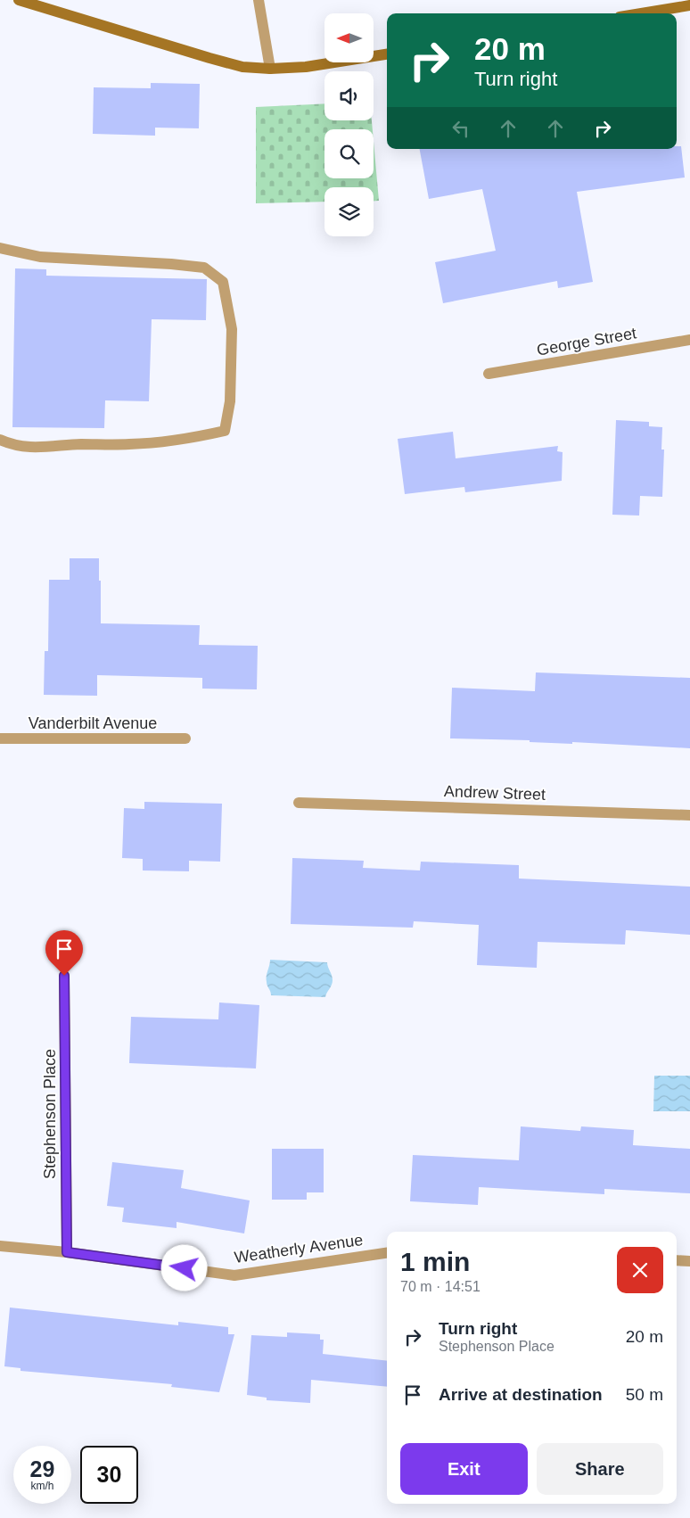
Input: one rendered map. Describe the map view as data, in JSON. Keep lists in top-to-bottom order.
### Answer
{
  "streets": {
    "street": [
      "George Street",
      "Vanderbilt Avenue",
      "Andrew Street",
      "Stephenson Place",
      "Weatherly Avenue"
    ]
  },
  "crossings": [
    ["Stephenson Place", "Weatherly Avenue"]
  ],
  "north": "left",
  "page": {
    "turn": ["20 m", "Turn right"],
    "heading": ["1 min", "70 m · 14:51"],
    "list": [
      {
        "name": "Turn right",
        "note": "Stephenson Place",
        "value": "20 m"
      },
      {
        "name": "Arrive at destination",
        "value": "50 m"
      }
    ],
    "buttons": ["Exit", "Share"],
    "speed": "29 km/h",
    "limit": "30"
  }
}
